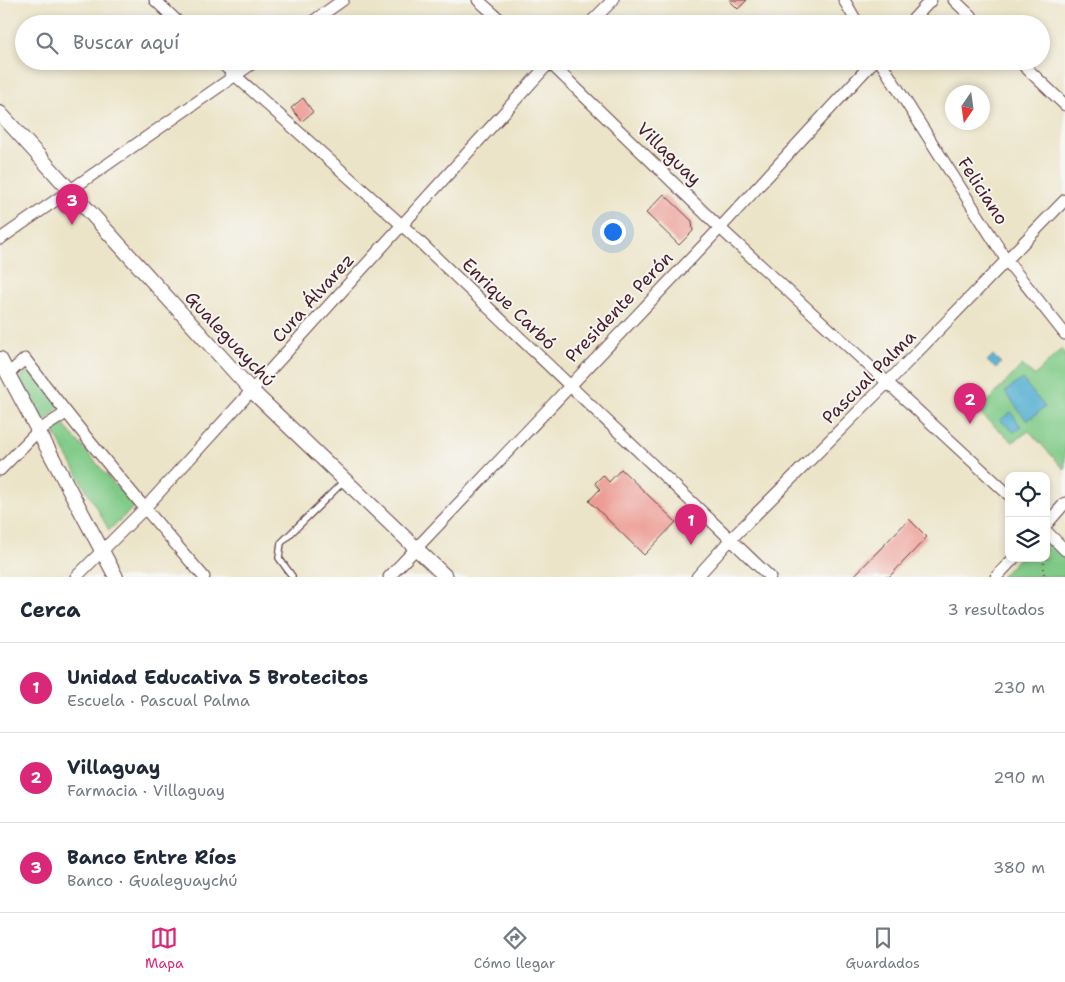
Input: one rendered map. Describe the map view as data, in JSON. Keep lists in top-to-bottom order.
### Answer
{
  "streets": {
    "street": [
      "Villaguay",
      "Feliciano",
      "Cura Álvarez",
      "Enrique Carbó",
      "Presidente Perón",
      "Gualeguaychú",
      "Pascual Palma"
    ]
  },
  "crossings": [
    ["Villaguay", "Presidente Perón"],
    ["Villaguay", "Pascual Palma"],
    ["Feliciano", "Pascual Palma"],
    ["Cura Álvarez", "Enrique Carbó"],
    ["Cura Álvarez", "Gualeguaychú"],
    ["Enrique Carbó", "Presidente Perón"],
    ["Enrique Carbó", "Pascual Palma"],
    ["Presidente Perón", "Gualeguaychú"]
  ],
  "north": "bottom",
  "page": {
    "search": "Buscar aquí",
    "pins": ["3", "2", "1"],
    "heading": ["Cerca", "3 resultados"],
    "list": [
      {
        "mark": "1",
        "name": "Unidad Educativa 5 Brotecitos",
        "note": "Escuela · Pascual Palma",
        "value": "230 m"
      },
      {
        "mark": "2",
        "name": "Villaguay",
        "note": "Farmacia · Villaguay",
        "value": "290 m"
      },
      {
        "mark": "3",
        "name": "Banco Entre Ríos",
        "note": "Banco · Gualeguaychú",
        "value": "380 m"
      }
    ],
    "nav": ["Mapa", "Cómo llegar", "Guardados"]
  }
}
